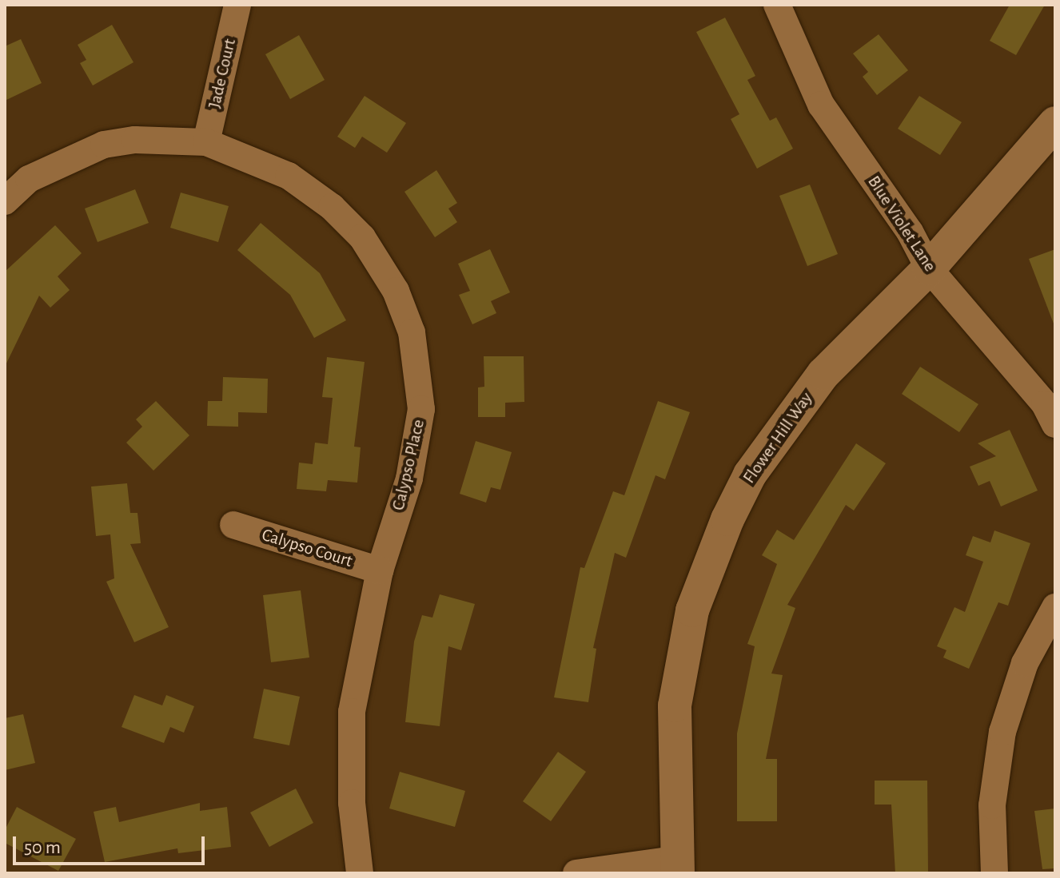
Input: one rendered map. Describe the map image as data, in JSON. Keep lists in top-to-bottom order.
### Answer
{
  "streets": {
    "street": [
      "Jade Court",
      "Blue Violet Lane",
      "Flower Hill Way",
      "Calypso Place",
      "Calypso Court"
    ]
  },
  "crossings": [
    ["Jade Court", "Calypso Place"],
    ["Blue Violet Lane", "Flower Hill Way"],
    ["Calypso Place", "Calypso Court"]
  ],
  "scale_bar": "50 m"
}
